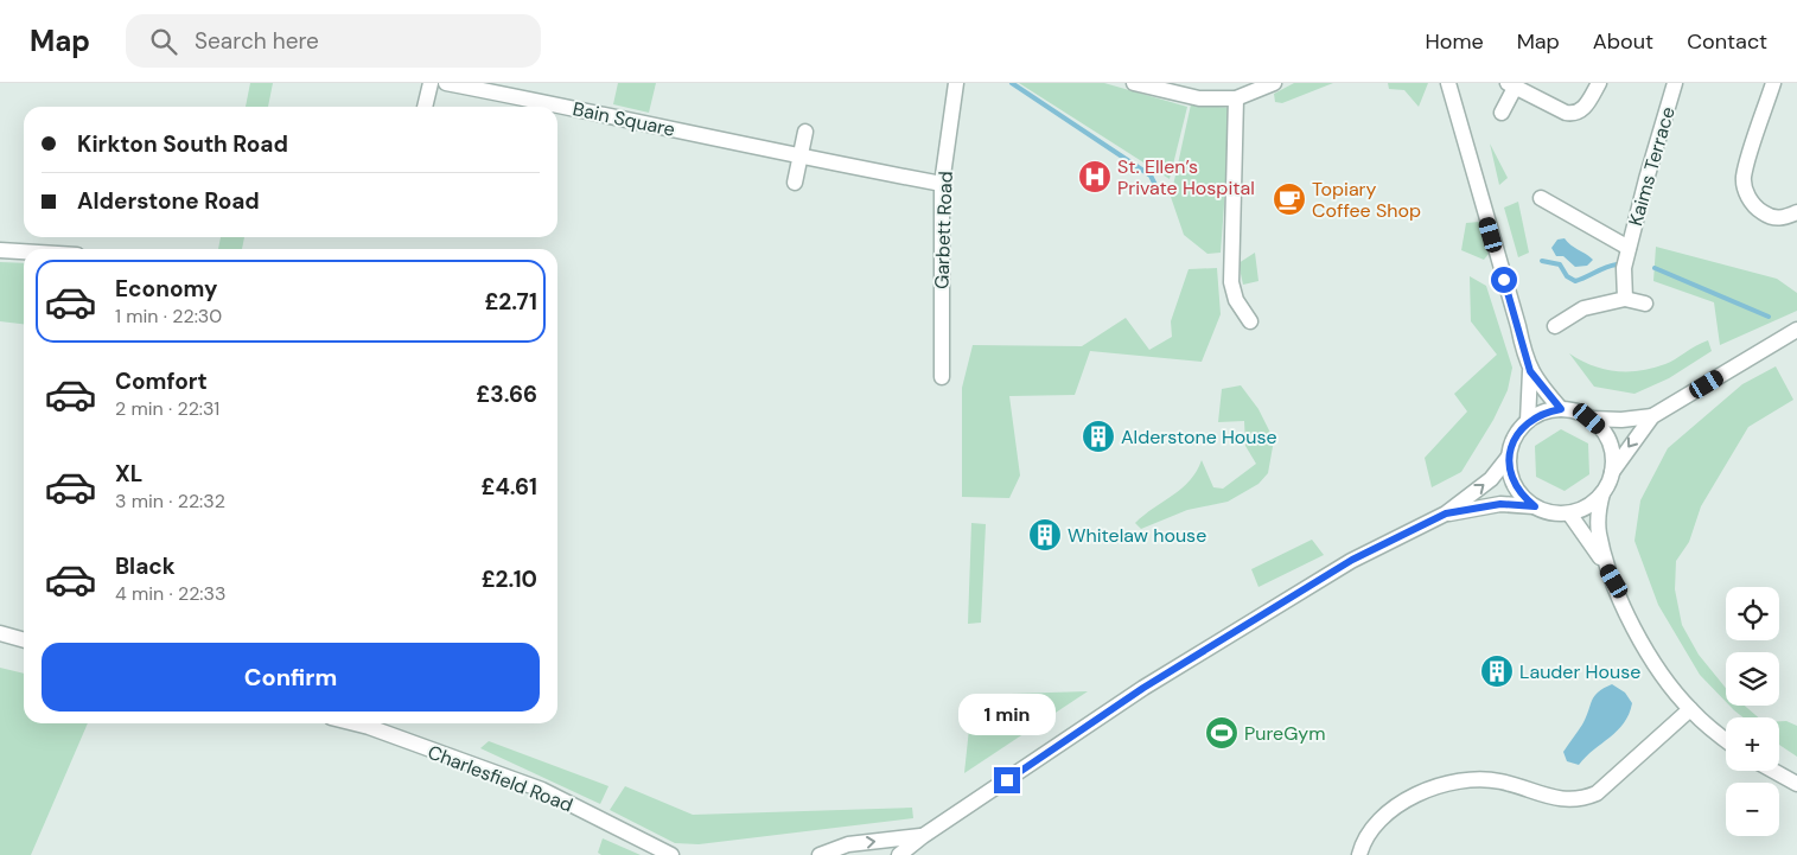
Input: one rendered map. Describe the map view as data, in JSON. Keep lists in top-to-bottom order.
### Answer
{
  "streets": {
    "street": [
      "Bain Square",
      "Kaims Terrace",
      "Garbett Road",
      "Charlesfield Road"
    ]
  },
  "crossings": [
    ["Bain Square", "Garbett Road"]
  ],
  "places": {
    "hospital": ["St. Ellen’s Private Hospital"],
    "cafe": ["Topiary Coffee Shop"],
    "building": ["Alderstone House", "Whitelaw house", "Lauder House"],
    "sports": ["PureGym"]
  },
  "page": {
    "header": "Map",
    "search": "Search here",
    "nav": [
      "Home",
      "Map",
      "About",
      "Contact"
    ],
    "banner": ["Kirkton South Road", "Alderstone Road"],
    "list": [
      {
        "name": "Economy",
        "note": "1 min · 22:30",
        "value": "£2.71"
      },
      {
        "name": "Comfort",
        "note": "2 min · 22:31",
        "value": "£3.66"
      },
      {
        "name": "XL",
        "note": "3 min · 22:32",
        "value": "£4.61"
      },
      {
        "name": "Black",
        "note": "4 min · 22:33",
        "value": "£2.10"
      }
    ],
    "map_buttons": ["+", "−"],
    "buttons": "Confirm",
    "bubble": "1 min"
  }
}
